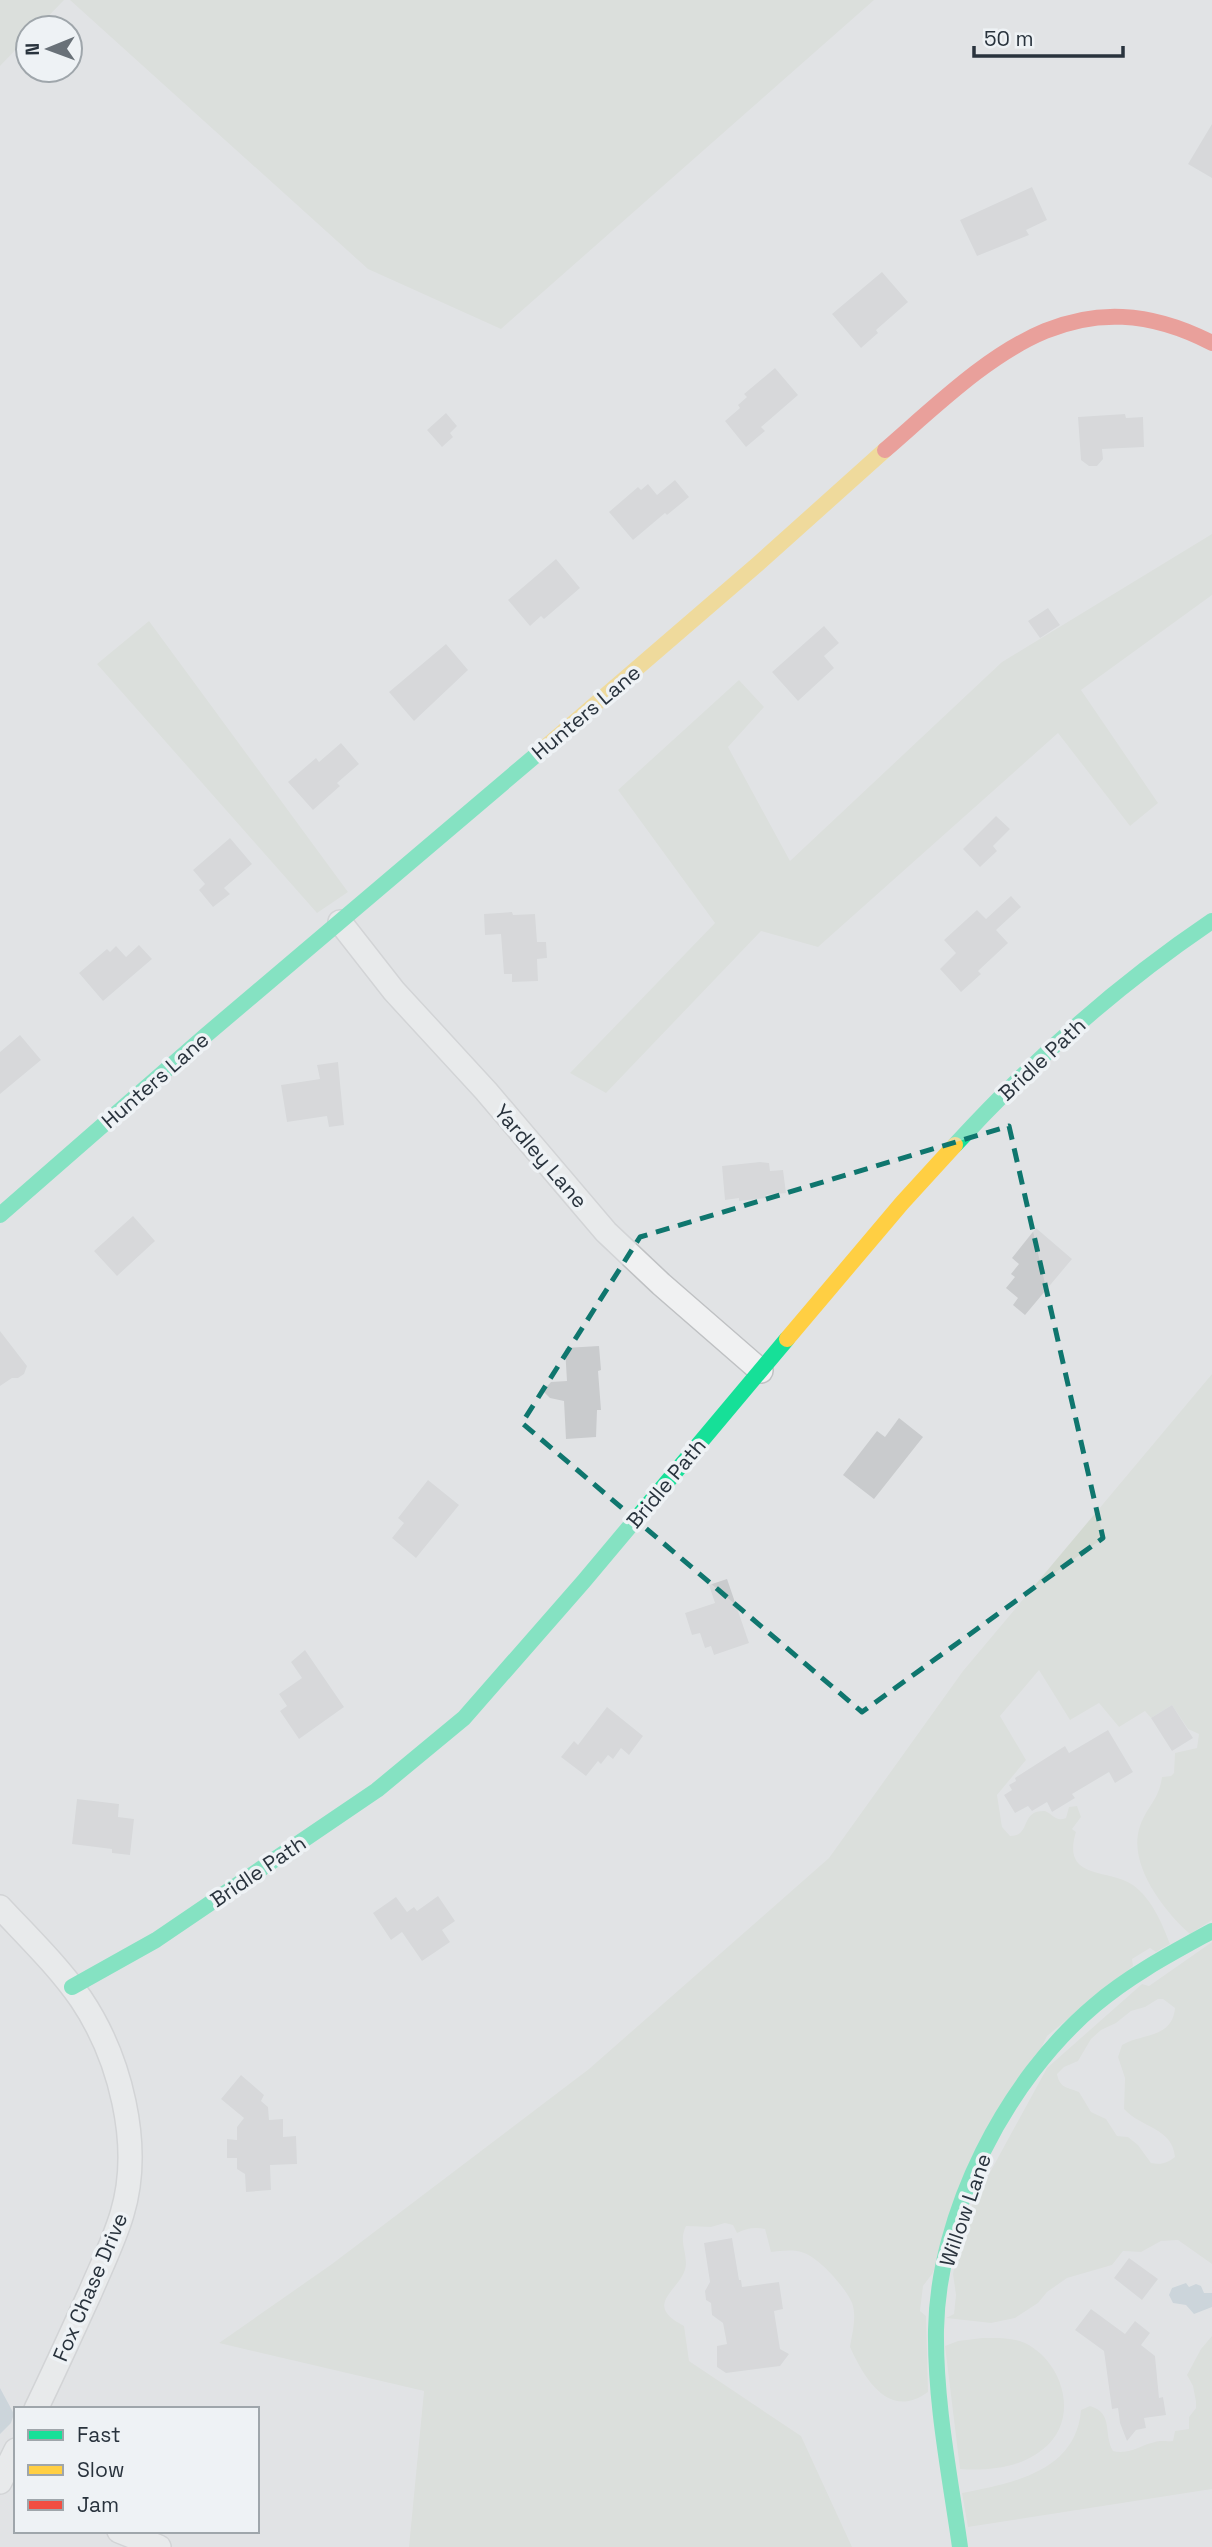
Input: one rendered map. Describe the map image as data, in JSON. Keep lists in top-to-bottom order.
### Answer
{
  "streets": {
    "street": [
      "Hunters Lane",
      "Bridle Path",
      "Yardley Lane",
      "Willow Lane",
      "Fox Chase Drive"
    ]
  },
  "crossings": [
    ["Hunters Lane", "Yardley Lane"],
    ["Bridle Path", "Yardley Lane"],
    ["Bridle Path", "Fox Chase Drive"]
  ],
  "legend": ["Fast", "Slow", "Jam"],
  "scale_bar": "50 m",
  "north": "left"
}
